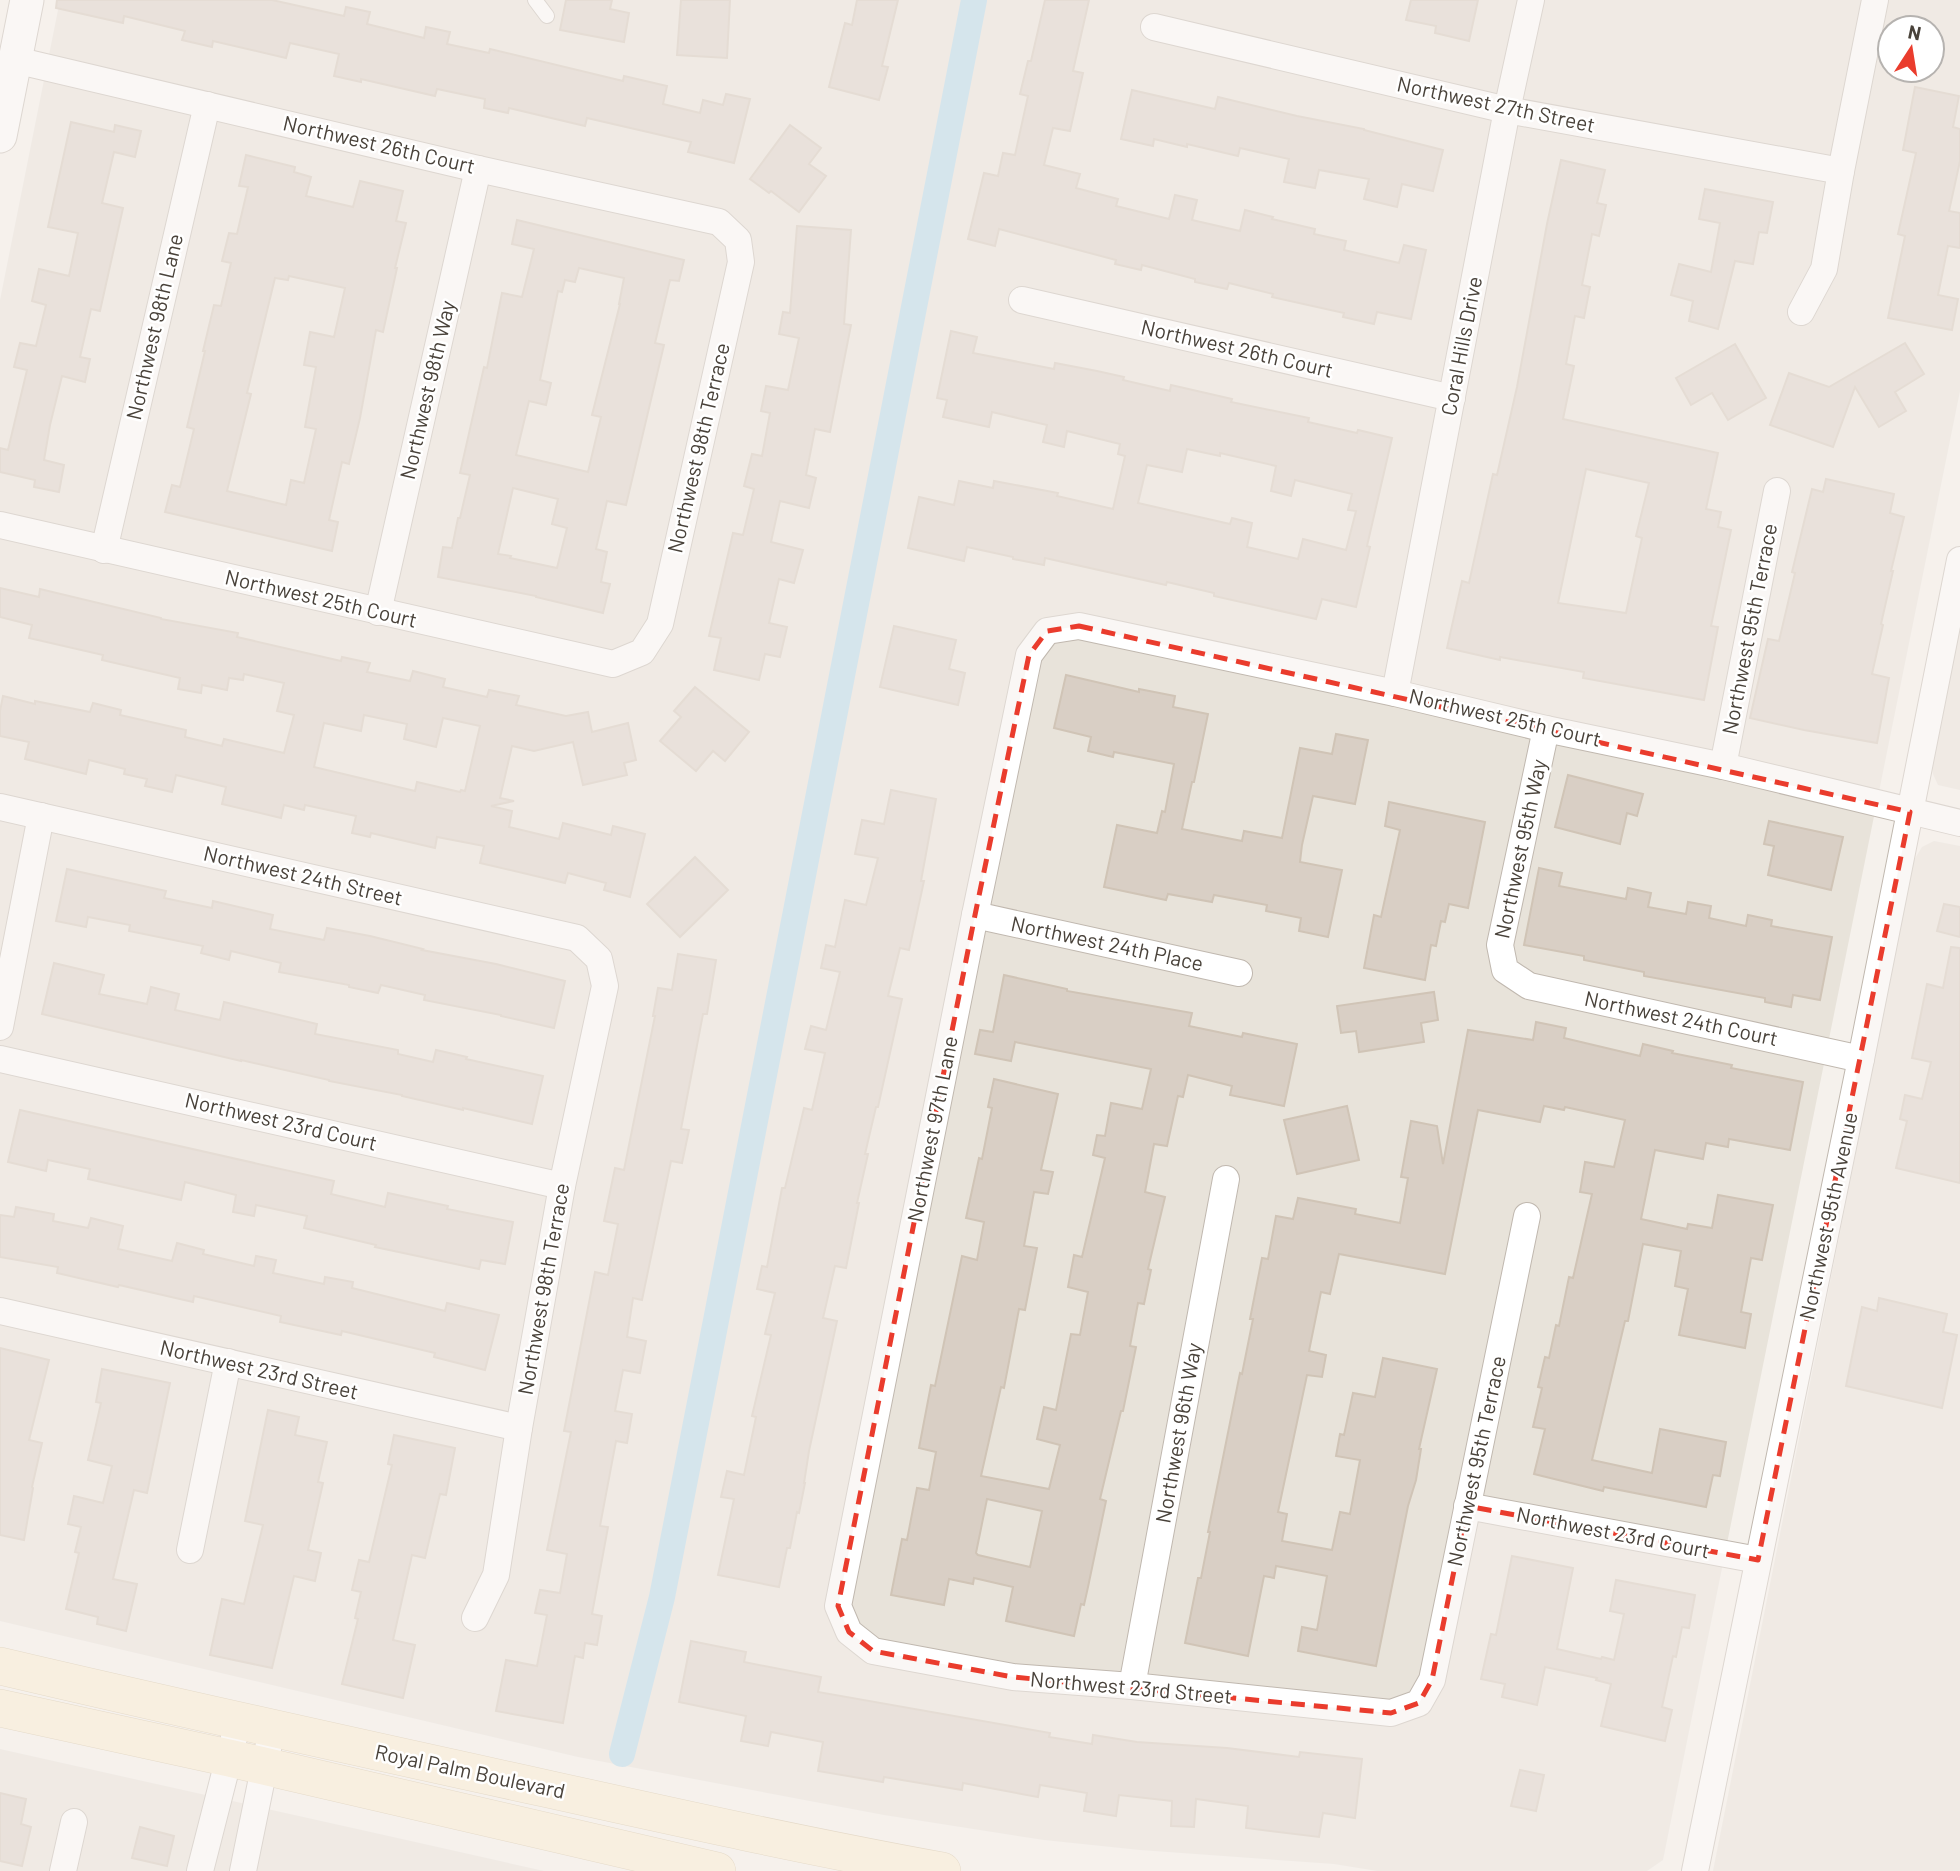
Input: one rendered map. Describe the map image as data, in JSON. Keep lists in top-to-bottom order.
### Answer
{
  "streets": {
    "main road": ["Royal Palm Boulevard"],
    "street": [
      "Northwest 27th Street",
      "Northwest 26th Court",
      "Northwest 98th Lane",
      "Coral Hills Drive",
      "Northwest 98th Way",
      "Northwest 98th Terrace",
      "Northwest 25th Court",
      "Northwest 95th Terrace",
      "Northwest 95th Way",
      "Northwest 24th Street",
      "Northwest 24th Place",
      "Northwest 24th Court",
      "Northwest 23rd Court",
      "Northwest 97th Lane",
      "Northwest 95th Avenue",
      "Northwest 23rd Street",
      "Northwest 96th Way"
    ]
  },
  "crossings": [
    ["Northwest 27th Street", "Coral Hills Drive"],
    ["Northwest 26th Court", "Northwest 98th Lane"],
    ["Northwest 26th Court", "Coral Hills Drive"],
    ["Northwest 26th Court", "Northwest 98th Way"],
    ["Northwest 26th Court", "Northwest 98th Terrace"],
    ["Northwest 98th Lane", "Northwest 25th Court"],
    ["Coral Hills Drive", "Northwest 25th Court"],
    ["Northwest 98th Way", "Northwest 25th Court"],
    ["Northwest 98th Terrace", "Northwest 25th Court"],
    ["Northwest 98th Terrace", "Northwest 24th Street"],
    ["Northwest 98th Terrace", "Northwest 23rd Court"],
    ["Northwest 98th Terrace", "Northwest 23rd Street"],
    ["Northwest 25th Court", "Northwest 95th Terrace"],
    ["Northwest 25th Court", "Northwest 95th Way"],
    ["Northwest 25th Court", "Northwest 97th Lane"],
    ["Northwest 25th Court", "Northwest 95th Avenue"],
    ["Northwest 95th Terrace", "Northwest 23rd Court"],
    ["Northwest 95th Terrace", "Northwest 23rd Street"],
    ["Northwest 95th Way", "Northwest 24th Court"],
    ["Northwest 24th Place", "Northwest 97th Lane"],
    ["Northwest 24th Court", "Northwest 95th Avenue"],
    ["Northwest 23rd Court", "Northwest 95th Avenue"],
    ["Northwest 97th Lane", "Northwest 23rd Street"],
    ["Northwest 23rd Street", "Northwest 96th Way"]
  ],
  "north": "top"
}
